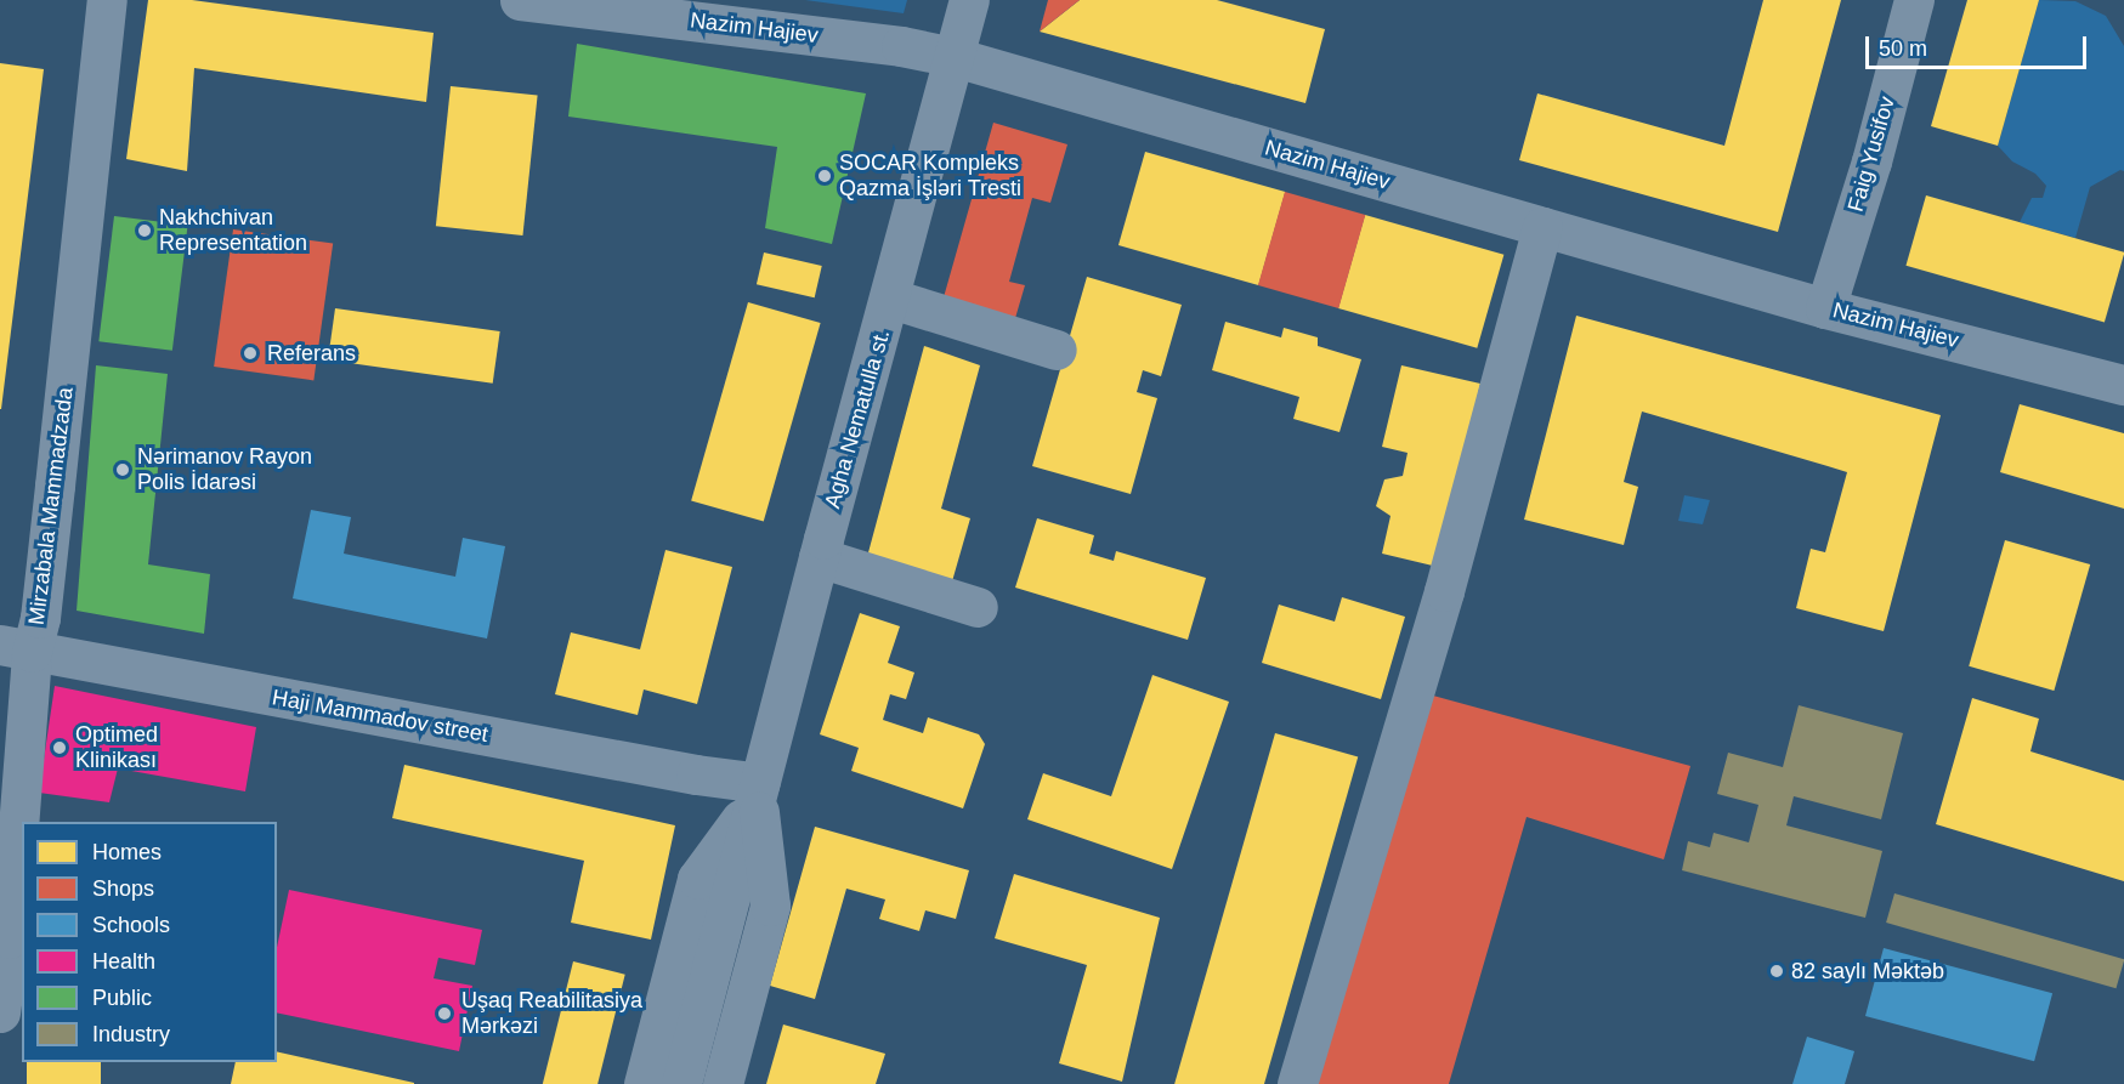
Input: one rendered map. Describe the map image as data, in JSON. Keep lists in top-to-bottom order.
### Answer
{
  "streets": {
    "street": [
      "Nazim Hajiev",
      "Faig Yusifov",
      "Agha Nematulla st.",
      "Mirzabala Mammadzada",
      "Haji Mammadov street"
    ]
  },
  "crossings": [
    ["Nazim Hajiev", "Faig Yusifov"],
    ["Nazim Hajiev", "Agha Nematulla st."],
    ["Agha Nematulla st.", "Haji Mammadov street"],
    ["Mirzabala Mammadzada", "Haji Mammadov street"]
  ],
  "places": [
    "SOCAR Kompleks Qazma İşləri Tresti",
    "Nakhchivan Representation",
    "Referans",
    "Nərimanov Rayon Polis İdarəsi",
    "Optimed Klinikası",
    "82 saylı Məktəb",
    "Uşaq Reabilitasiya Mərkəzi"
  ],
  "legend": [
    "Homes",
    "Shops",
    "Schools",
    "Health",
    "Public",
    "Industry"
  ],
  "scale_bar": "50 m"
}
